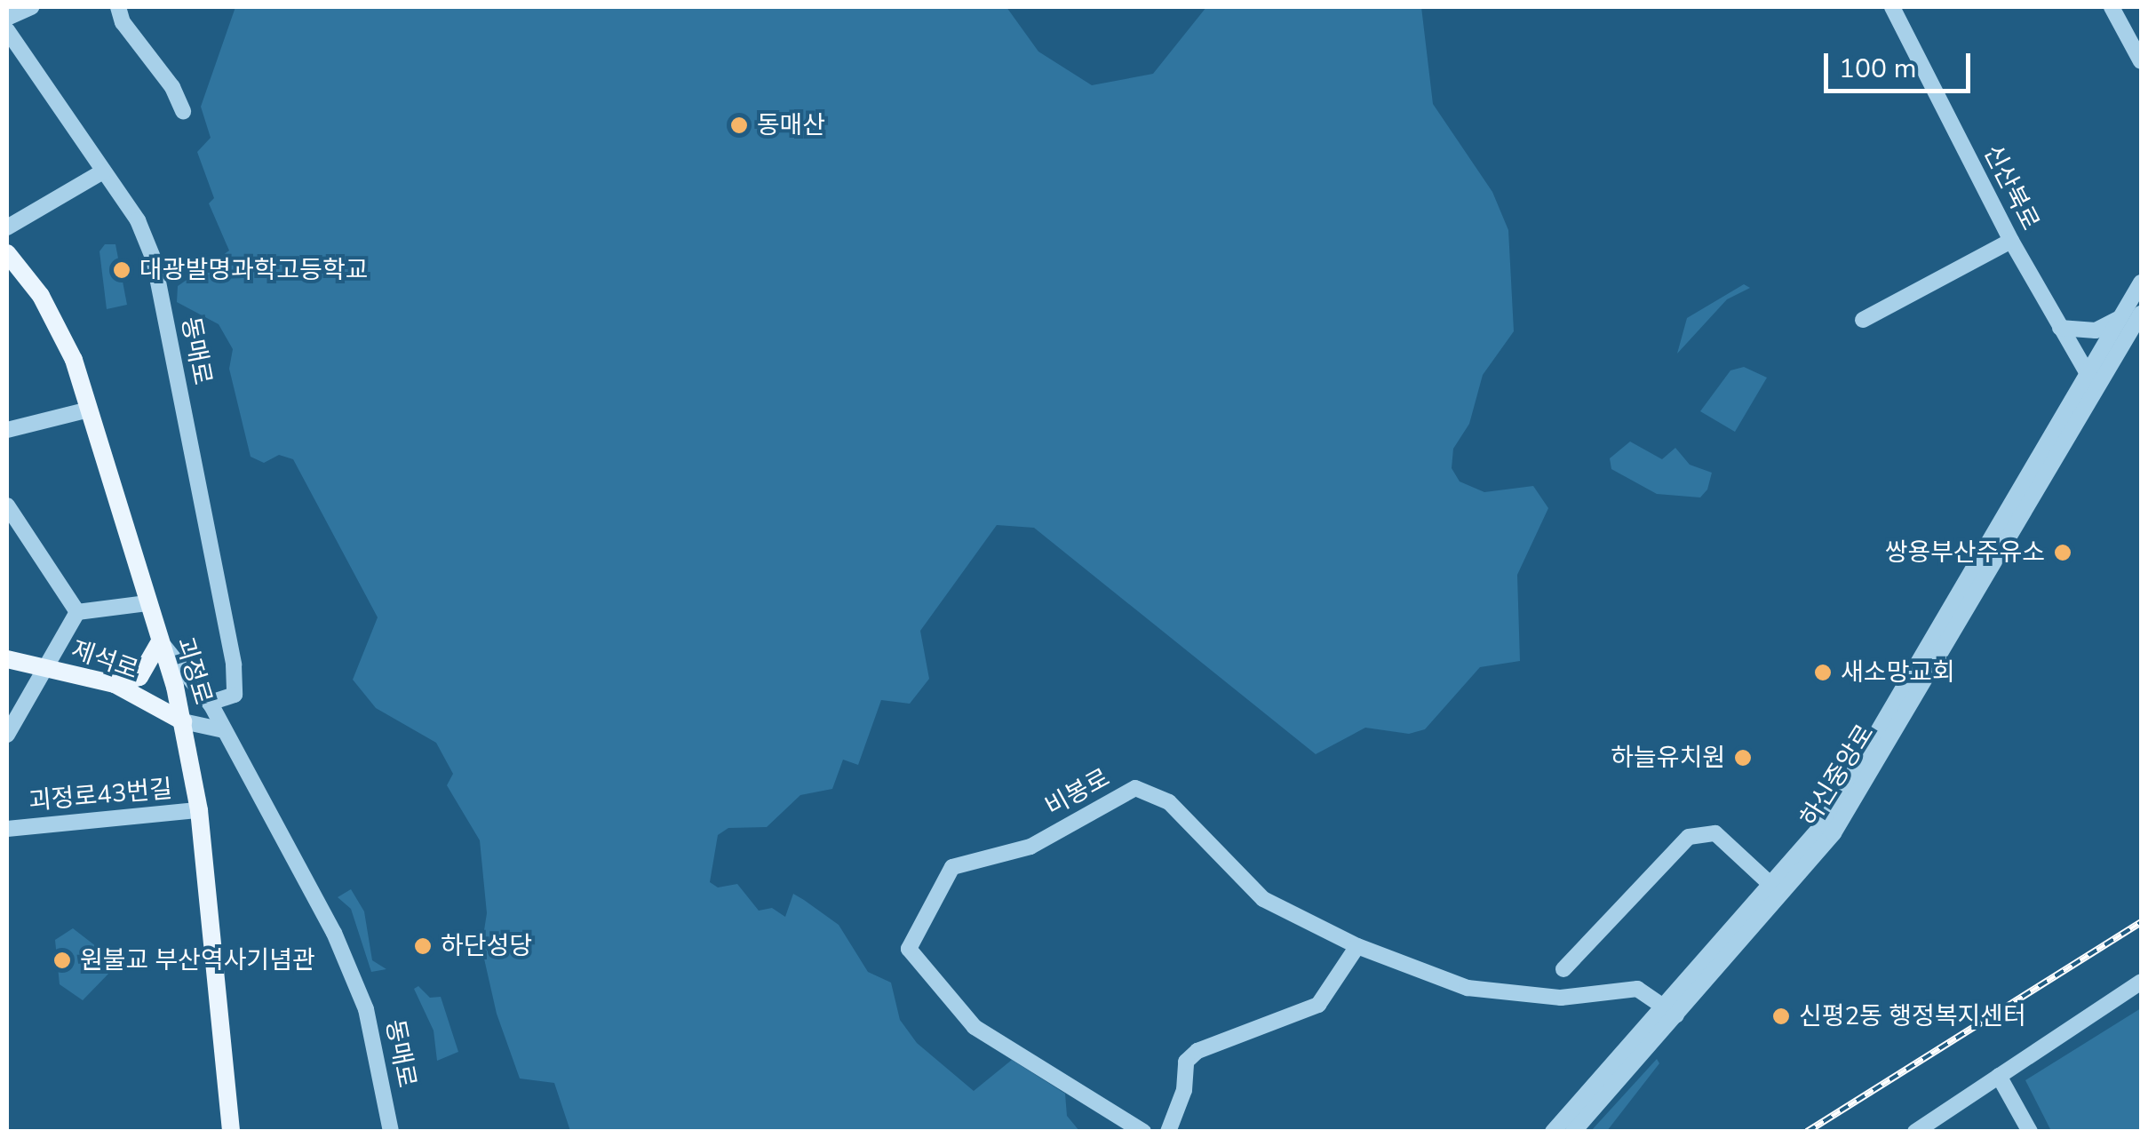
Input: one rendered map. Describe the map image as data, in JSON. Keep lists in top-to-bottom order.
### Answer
{
  "streets": {
    "main road": ["제석로", "괴정로"],
    "street": [
      "신산북로",
      "동매로",
      "하신중앙로",
      "비봉로",
      "괴정로43번길"
    ]
  },
  "crossings": [
    ["동매로", "괴정로"],
    ["제석로", "괴정로"],
    ["괴정로", "괴정로43번길"],
    ["하신중앙로", "비봉로"]
  ],
  "places": [
    "동매산",
    "대광발명과학고등학교",
    "쌍용부산주유소",
    "새소망교회",
    "하늘유치원",
    "하단성당",
    "원불교 부산역사기념관",
    "신평2동 행정복지센터"
  ],
  "scale_bar": "100 m"
}
